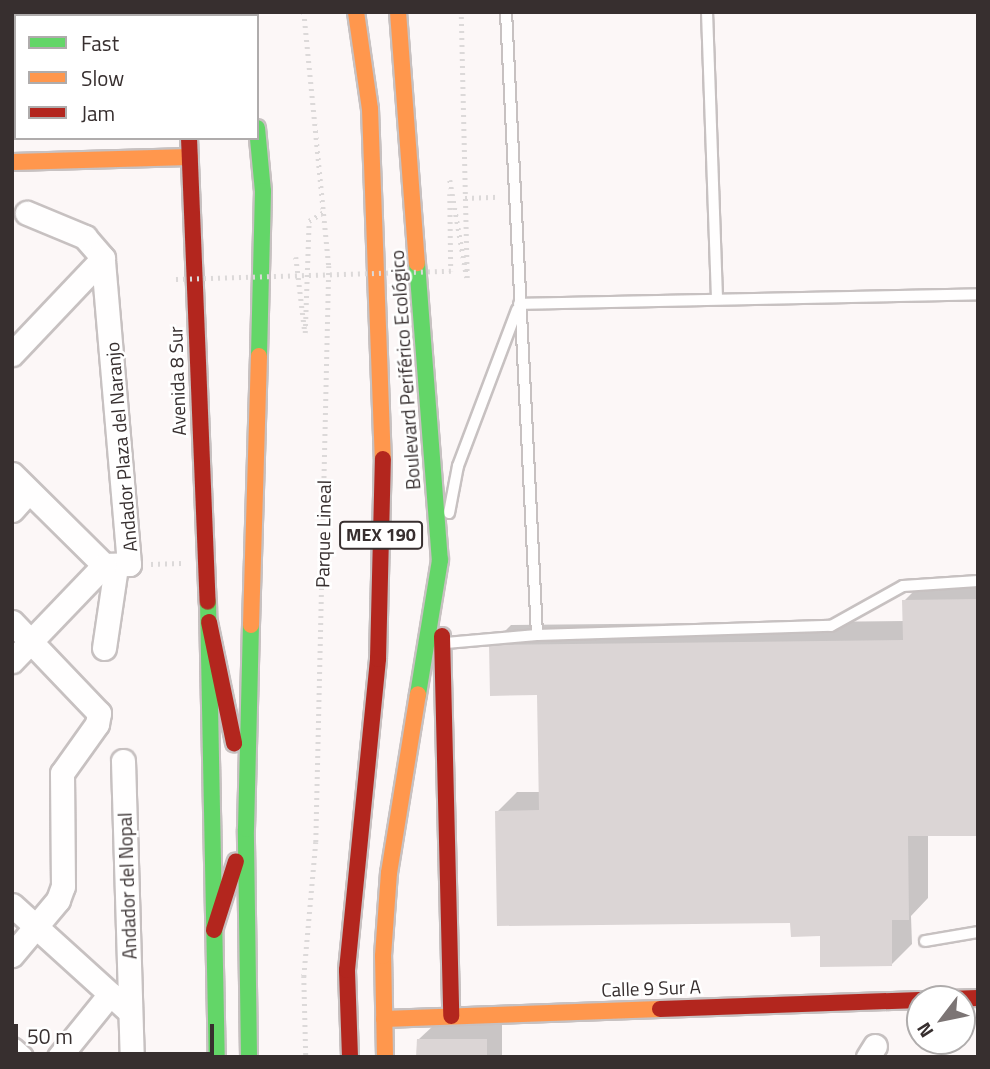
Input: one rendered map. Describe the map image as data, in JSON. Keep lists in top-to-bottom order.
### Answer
{
  "streets": {
    "main road": [
      "Boulevard Periférico Ecológico",
      "Avenida 8 Sur",
      "MEX 190",
      "Calle 9 Sur A"
    ],
    "street": ["Andador Plaza del Naranjo", "Andador del Nopal"],
    "path": ["Parque Lineal"]
  },
  "crossings": [
    ["Boulevard Periférico Ecológico", "Calle 9 Sur A"]
  ],
  "legend": ["Fast", "Slow", "Jam"],
  "scale_bar": "50 m",
  "north": "bottom left"
}
